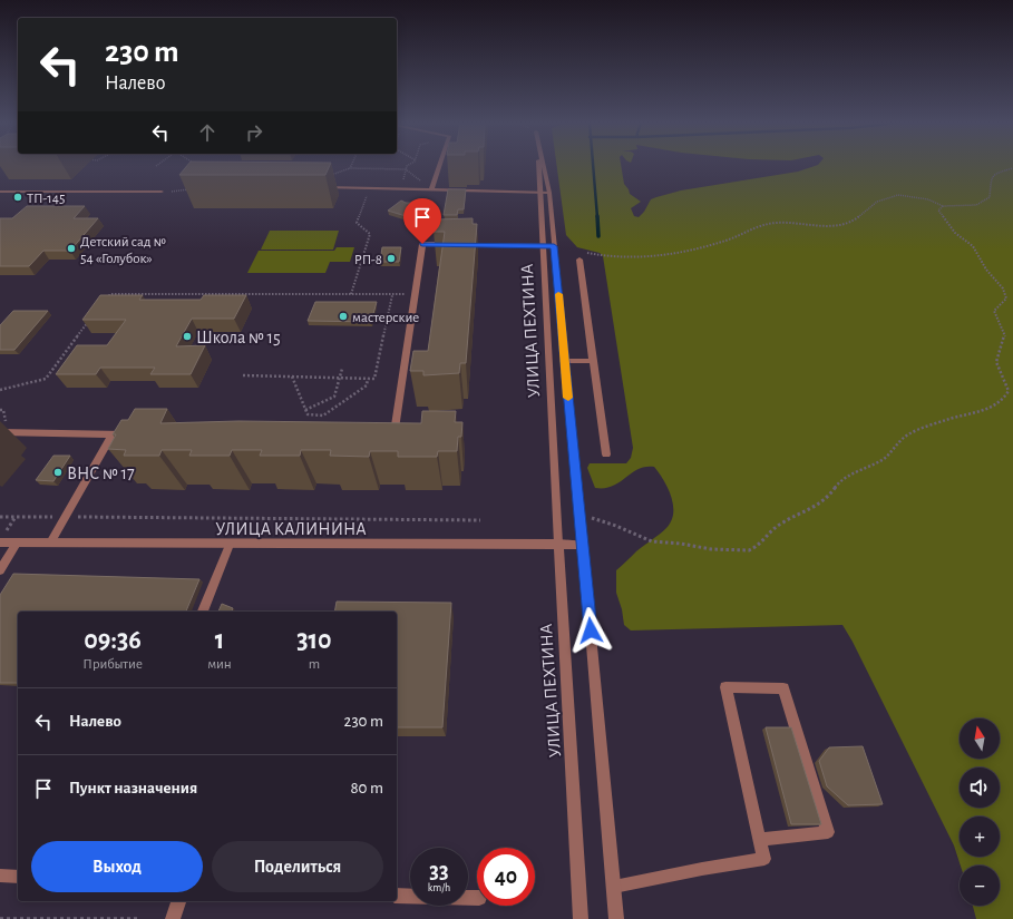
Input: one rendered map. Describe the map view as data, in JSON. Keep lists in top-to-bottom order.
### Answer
{
  "streets": {
    "street": ["УЛИЦА ПЕХТИНА", "УЛИЦА КАЛИНИНА"]
  },
  "crossings": [
    ["УЛИЦА ПЕХТИНА", "УЛИЦА КАЛИНИНА"]
  ],
  "places": [
    "ТП-145",
    "Детский сад № 54 «Голубок»",
    "РП-8",
    "мастерские",
    "Школа № 15",
    "ВНС № 17"
  ],
  "north": "top",
  "page": {
    "turn": ["230 m", "Налево"],
    "eta": [
      "09:36",
      "Прибытие",
      "1",
      "мин",
      "310",
      "m"
    ],
    "list": [
      {
        "name": "Налево",
        "value": "230 m"
      },
      {
        "name": "Пункт назначения",
        "value": "80 m"
      }
    ],
    "map_buttons": ["+", "−"],
    "buttons": ["Выход", "Поделиться"],
    "speed": "33 km/h",
    "limit": "40"
  }
}
